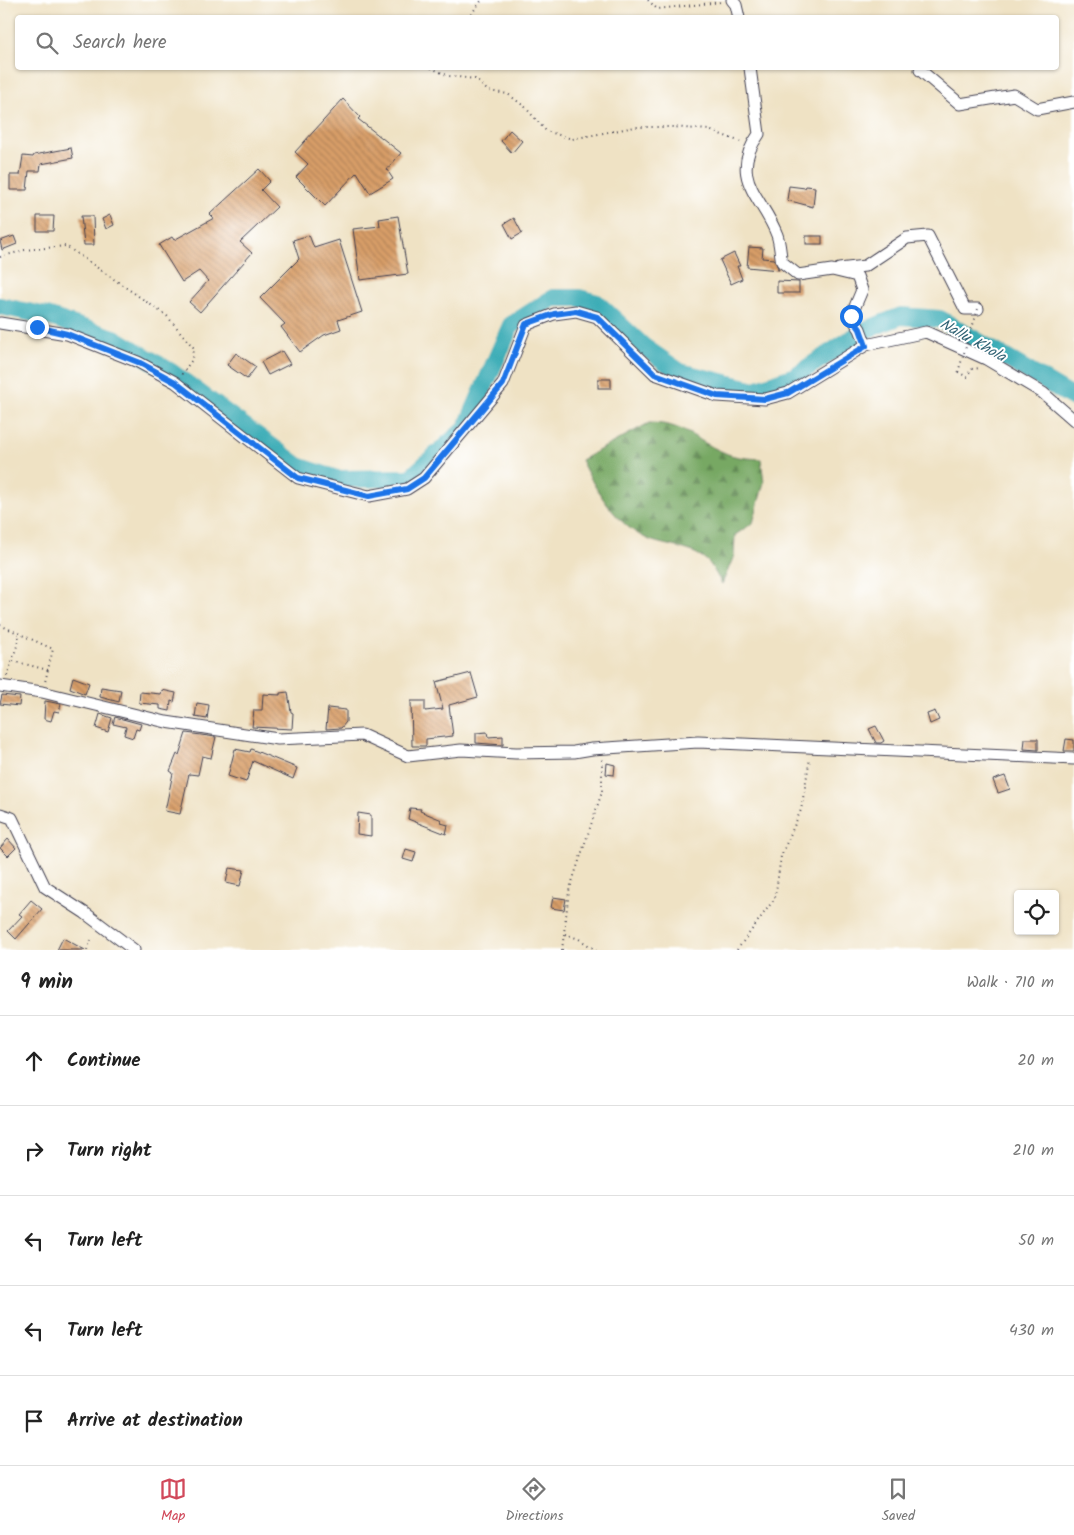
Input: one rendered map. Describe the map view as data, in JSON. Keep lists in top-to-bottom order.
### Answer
{
  "water": ["Nallu Khola"],
  "page": {
    "search": "Search here",
    "heading": ["9 min", "Walk · 710 m"],
    "list": [
      ["Continue", "20 m"],
      ["Turn right", "210 m"],
      ["Turn left", "50 m"],
      ["Turn left", "430 m"],
      "Arrive at destination"
    ],
    "nav": ["Map", "Directions", "Saved"]
  }
}
